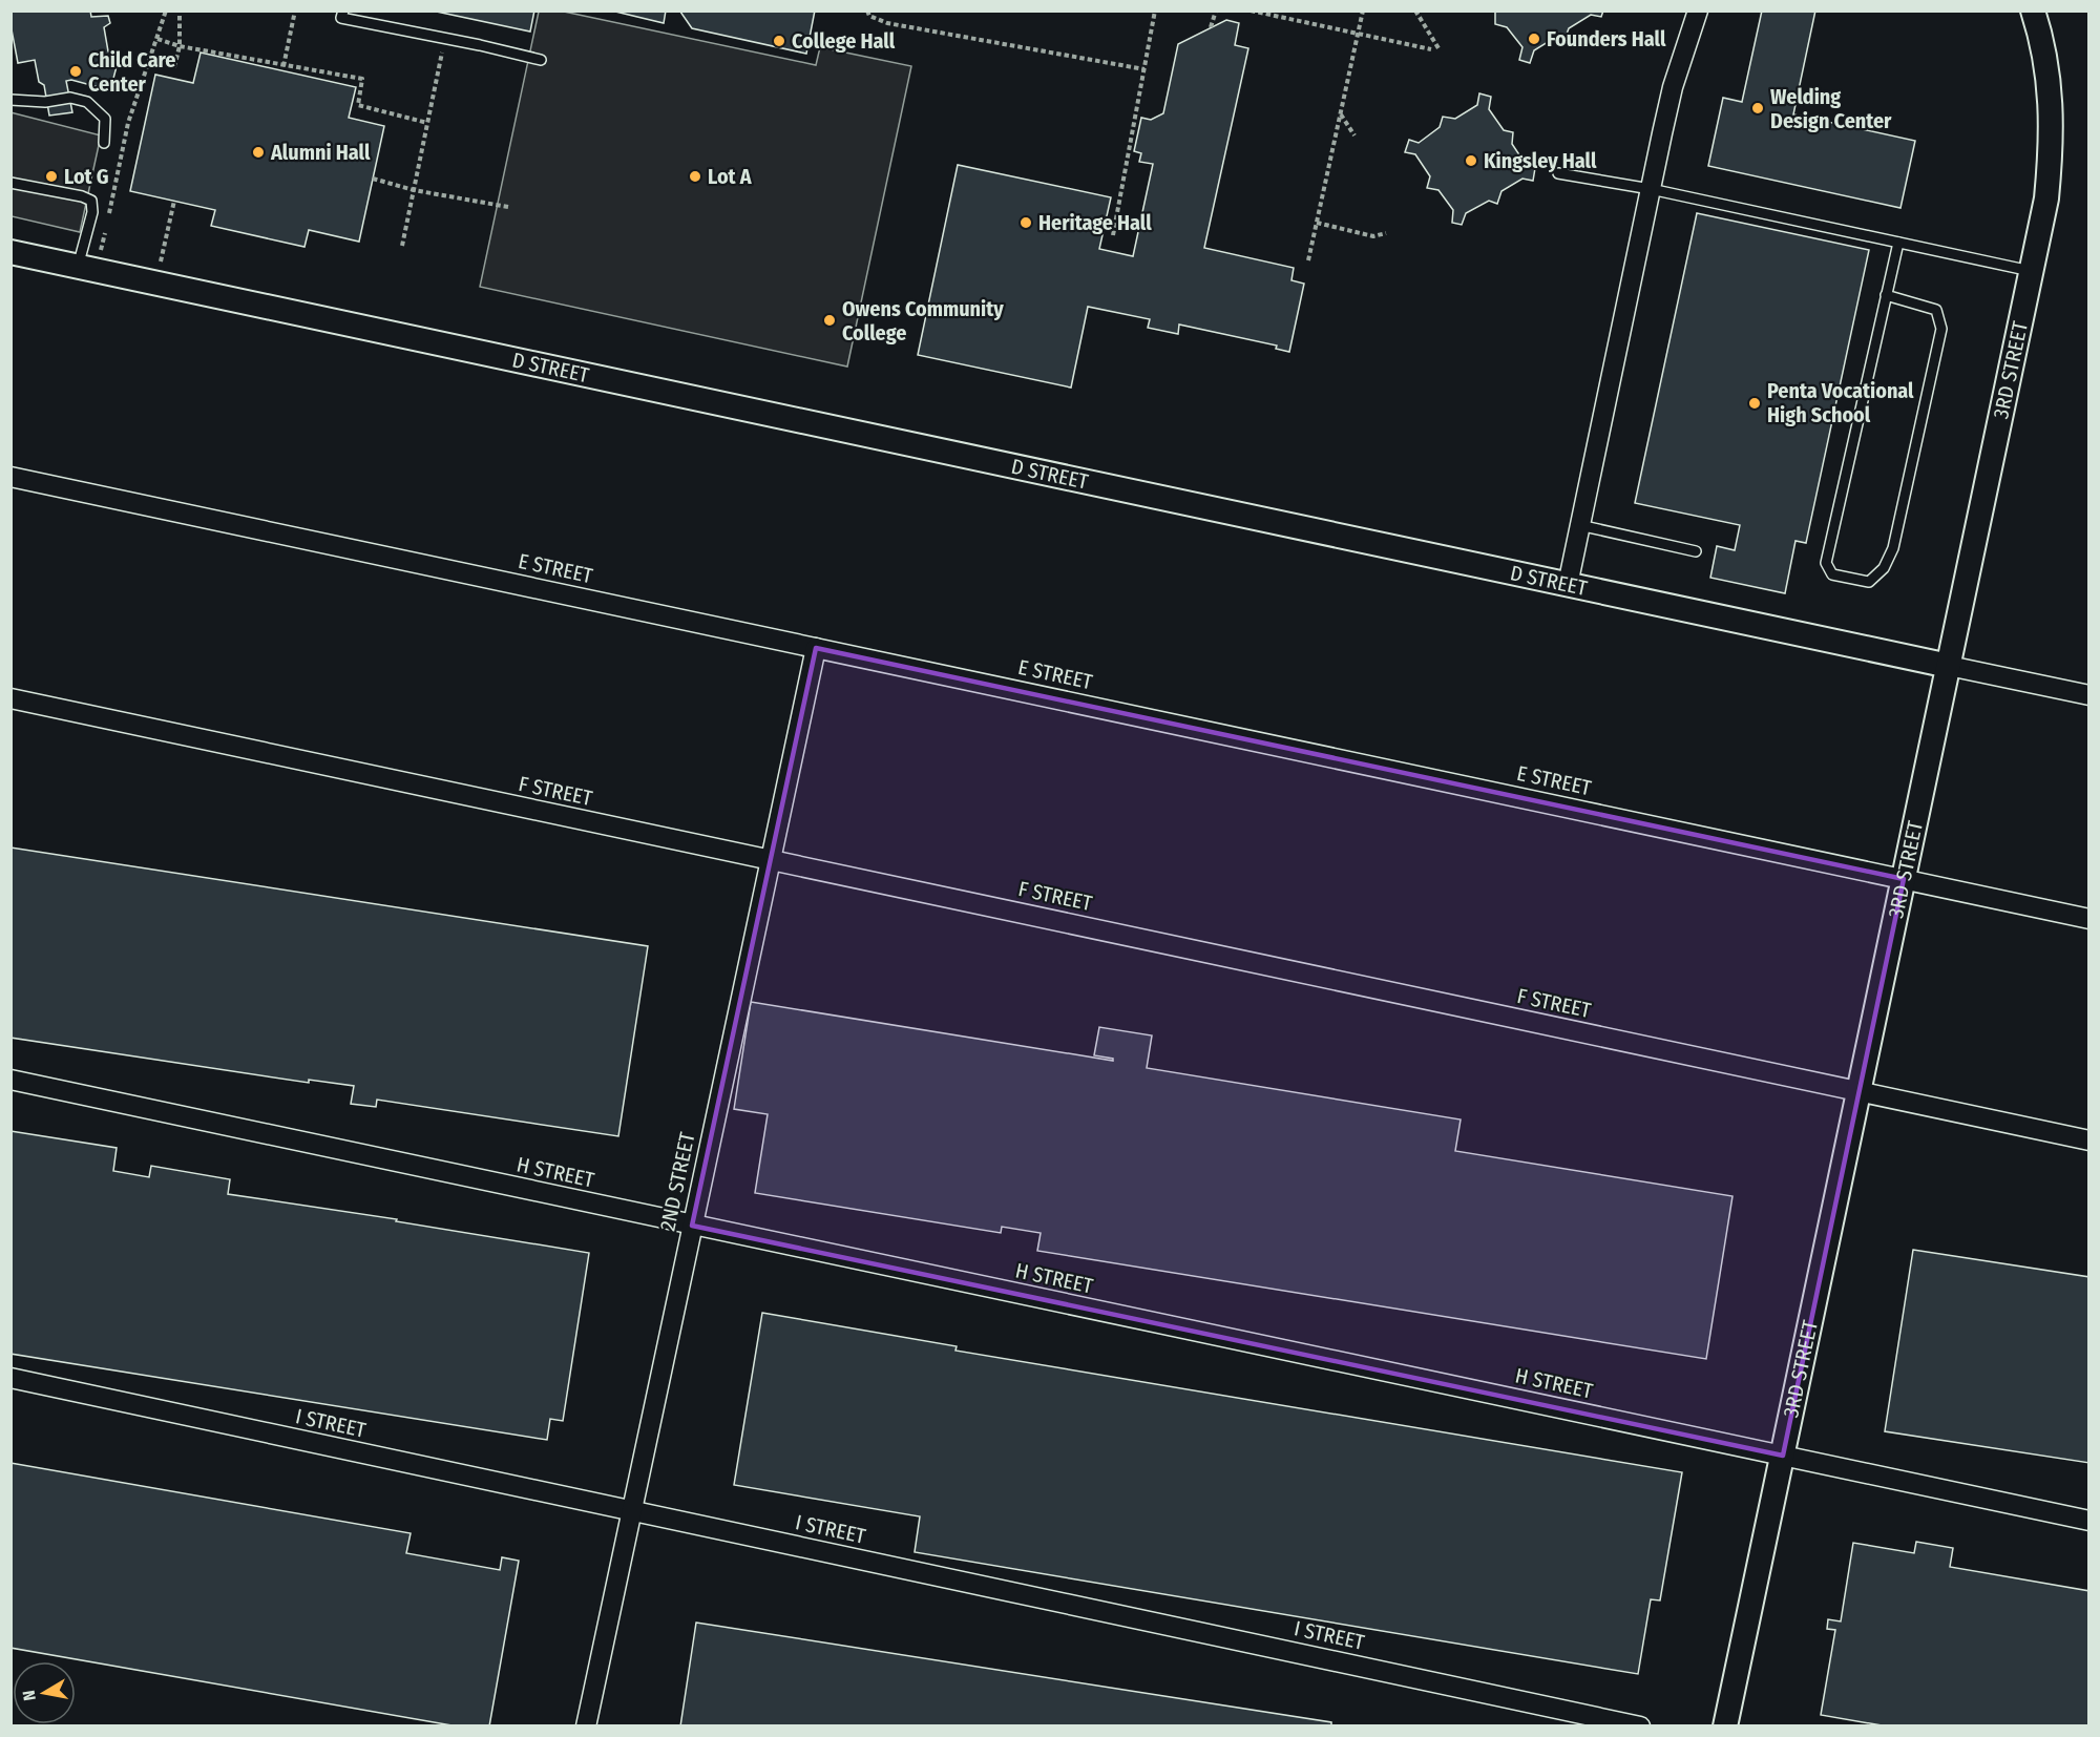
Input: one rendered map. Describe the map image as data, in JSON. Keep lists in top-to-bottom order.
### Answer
{
  "streets": {
    "street": [
      "D STREET",
      "3RD STREET",
      "E STREET",
      "F STREET",
      "H STREET",
      "2ND STREET",
      "I STREET"
    ]
  },
  "crossings": [
    ["D STREET", "3RD STREET"],
    ["3RD STREET", "E STREET"],
    ["3RD STREET", "F STREET"],
    ["3RD STREET", "H STREET"],
    ["E STREET", "2ND STREET"],
    ["F STREET", "2ND STREET"],
    ["H STREET", "2ND STREET"],
    ["2ND STREET", "I STREET"]
  ],
  "places": [
    "Founders Hall",
    "College Hall",
    "Child Care Center",
    "Welding Design Center",
    "Alumni Hall",
    "Kingsley Hall",
    "Lot G",
    "Lot A",
    "Heritage Hall",
    "Owens Community College",
    "Penta Vocational High School"
  ],
  "north": "left"
}
